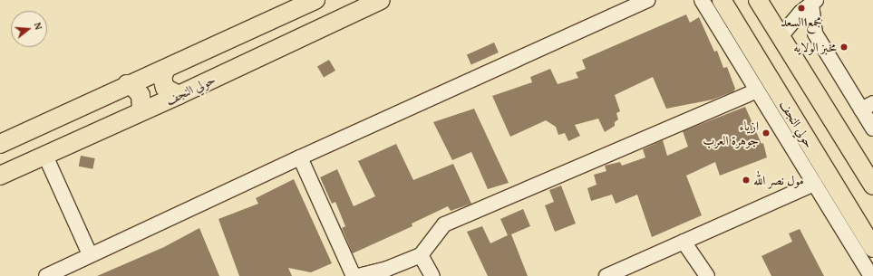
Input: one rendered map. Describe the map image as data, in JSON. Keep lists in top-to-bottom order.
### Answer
{
  "streets": {
    "main road": ["حولي النجف"]
  },
  "places": [
    "مجمع السعد",
    "مخبز الولايه",
    "ازياء جوهرة العرب",
    "مول نصر الله"
  ],
  "north": "right"
}
